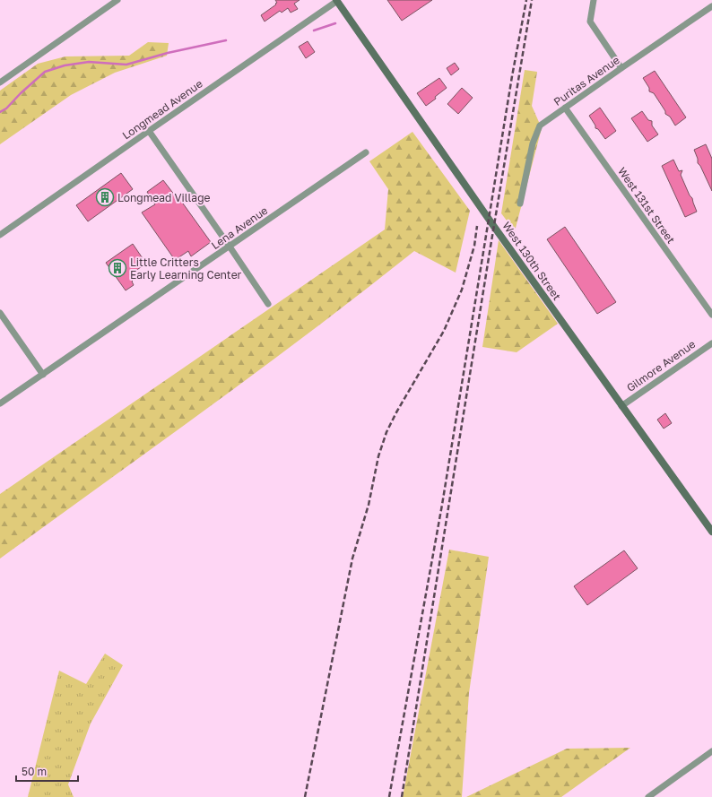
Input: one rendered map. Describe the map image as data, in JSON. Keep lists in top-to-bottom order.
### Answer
{
  "streets": {
    "main road": ["West 130th Street"],
    "street": [
      "Puritas Avenue",
      "Longmead Avenue",
      "West 131st Street",
      "Lena Avenue",
      "Gilmore Avenue"
    ]
  },
  "crossings": [
    ["Puritas Avenue", "West 131st Street"],
    ["Longmead Avenue", "West 130th Street"],
    ["West 130th Street", "Gilmore Avenue"]
  ],
  "places": {
    "building": ["Longmead Village", "Little Critters Early Learning Center"]
  },
  "scale_bar": "50 m"
}
